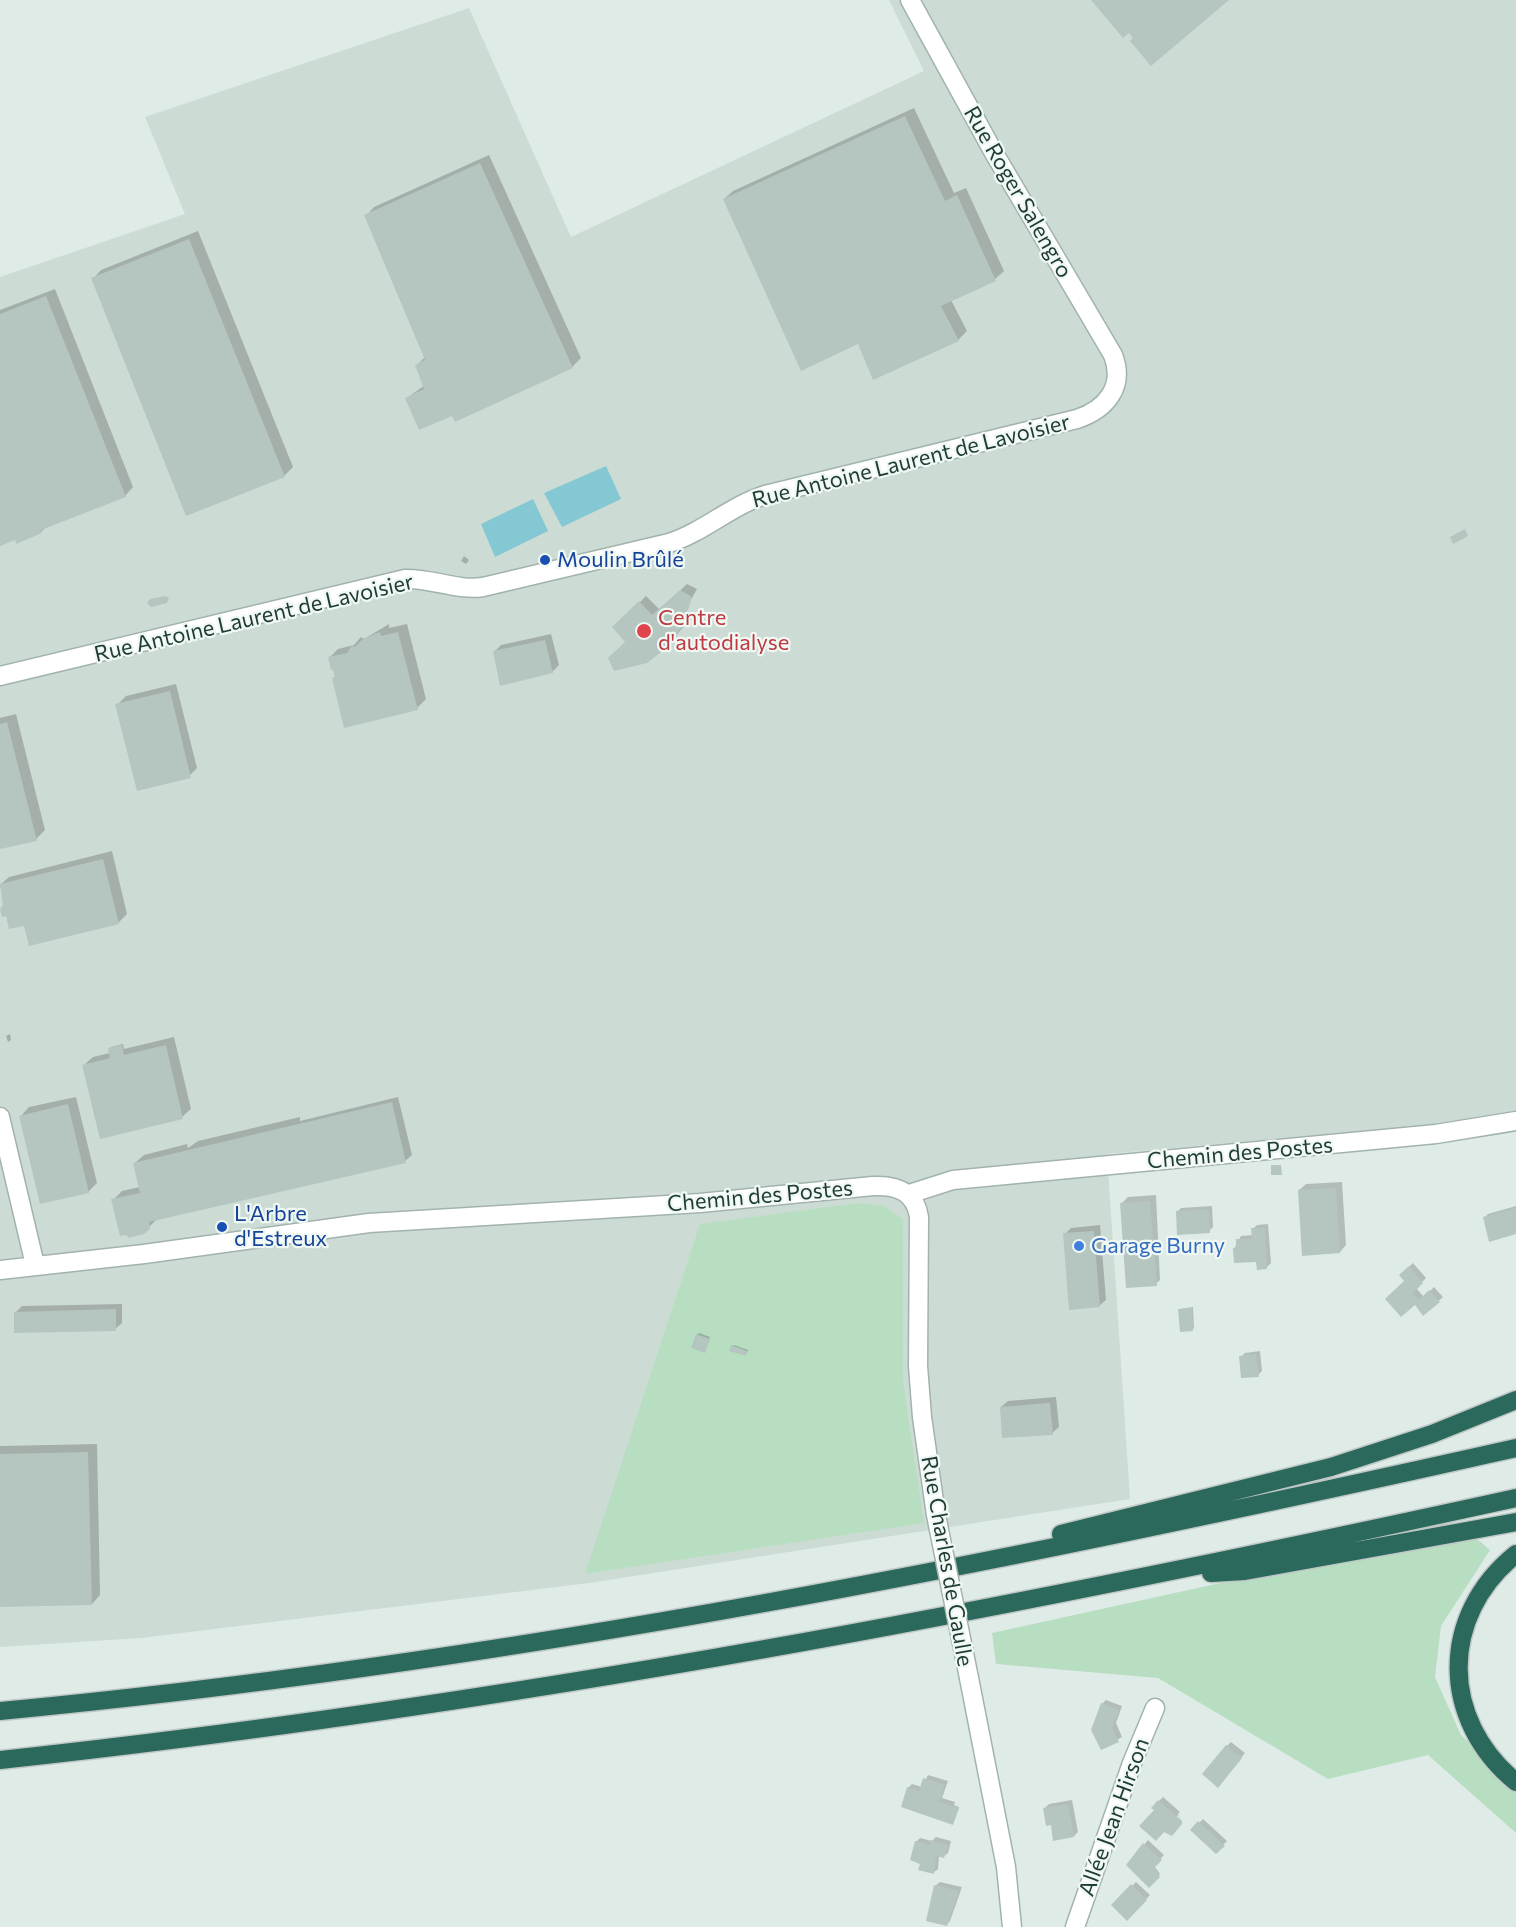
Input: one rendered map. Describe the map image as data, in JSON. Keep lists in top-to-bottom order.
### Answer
{
  "streets": {
    "street": [
      "Rue Roger Salengro",
      "Rue Antoine Laurent de Lavoisier",
      "Chemin des Postes",
      "Rue Charles de Gaulle",
      "Allée Jean Hirson"
    ]
  },
  "crossings": [
    ["Rue Roger Salengro", "Rue Antoine Laurent de Lavoisier"],
    ["Chemin des Postes", "Rue Charles de Gaulle"]
  ],
  "places": [
    "Moulin Brûlé",
    "Centre d'autodialyse",
    "L'Arbre d'Estreux",
    "Garage Burny"
  ]
}
